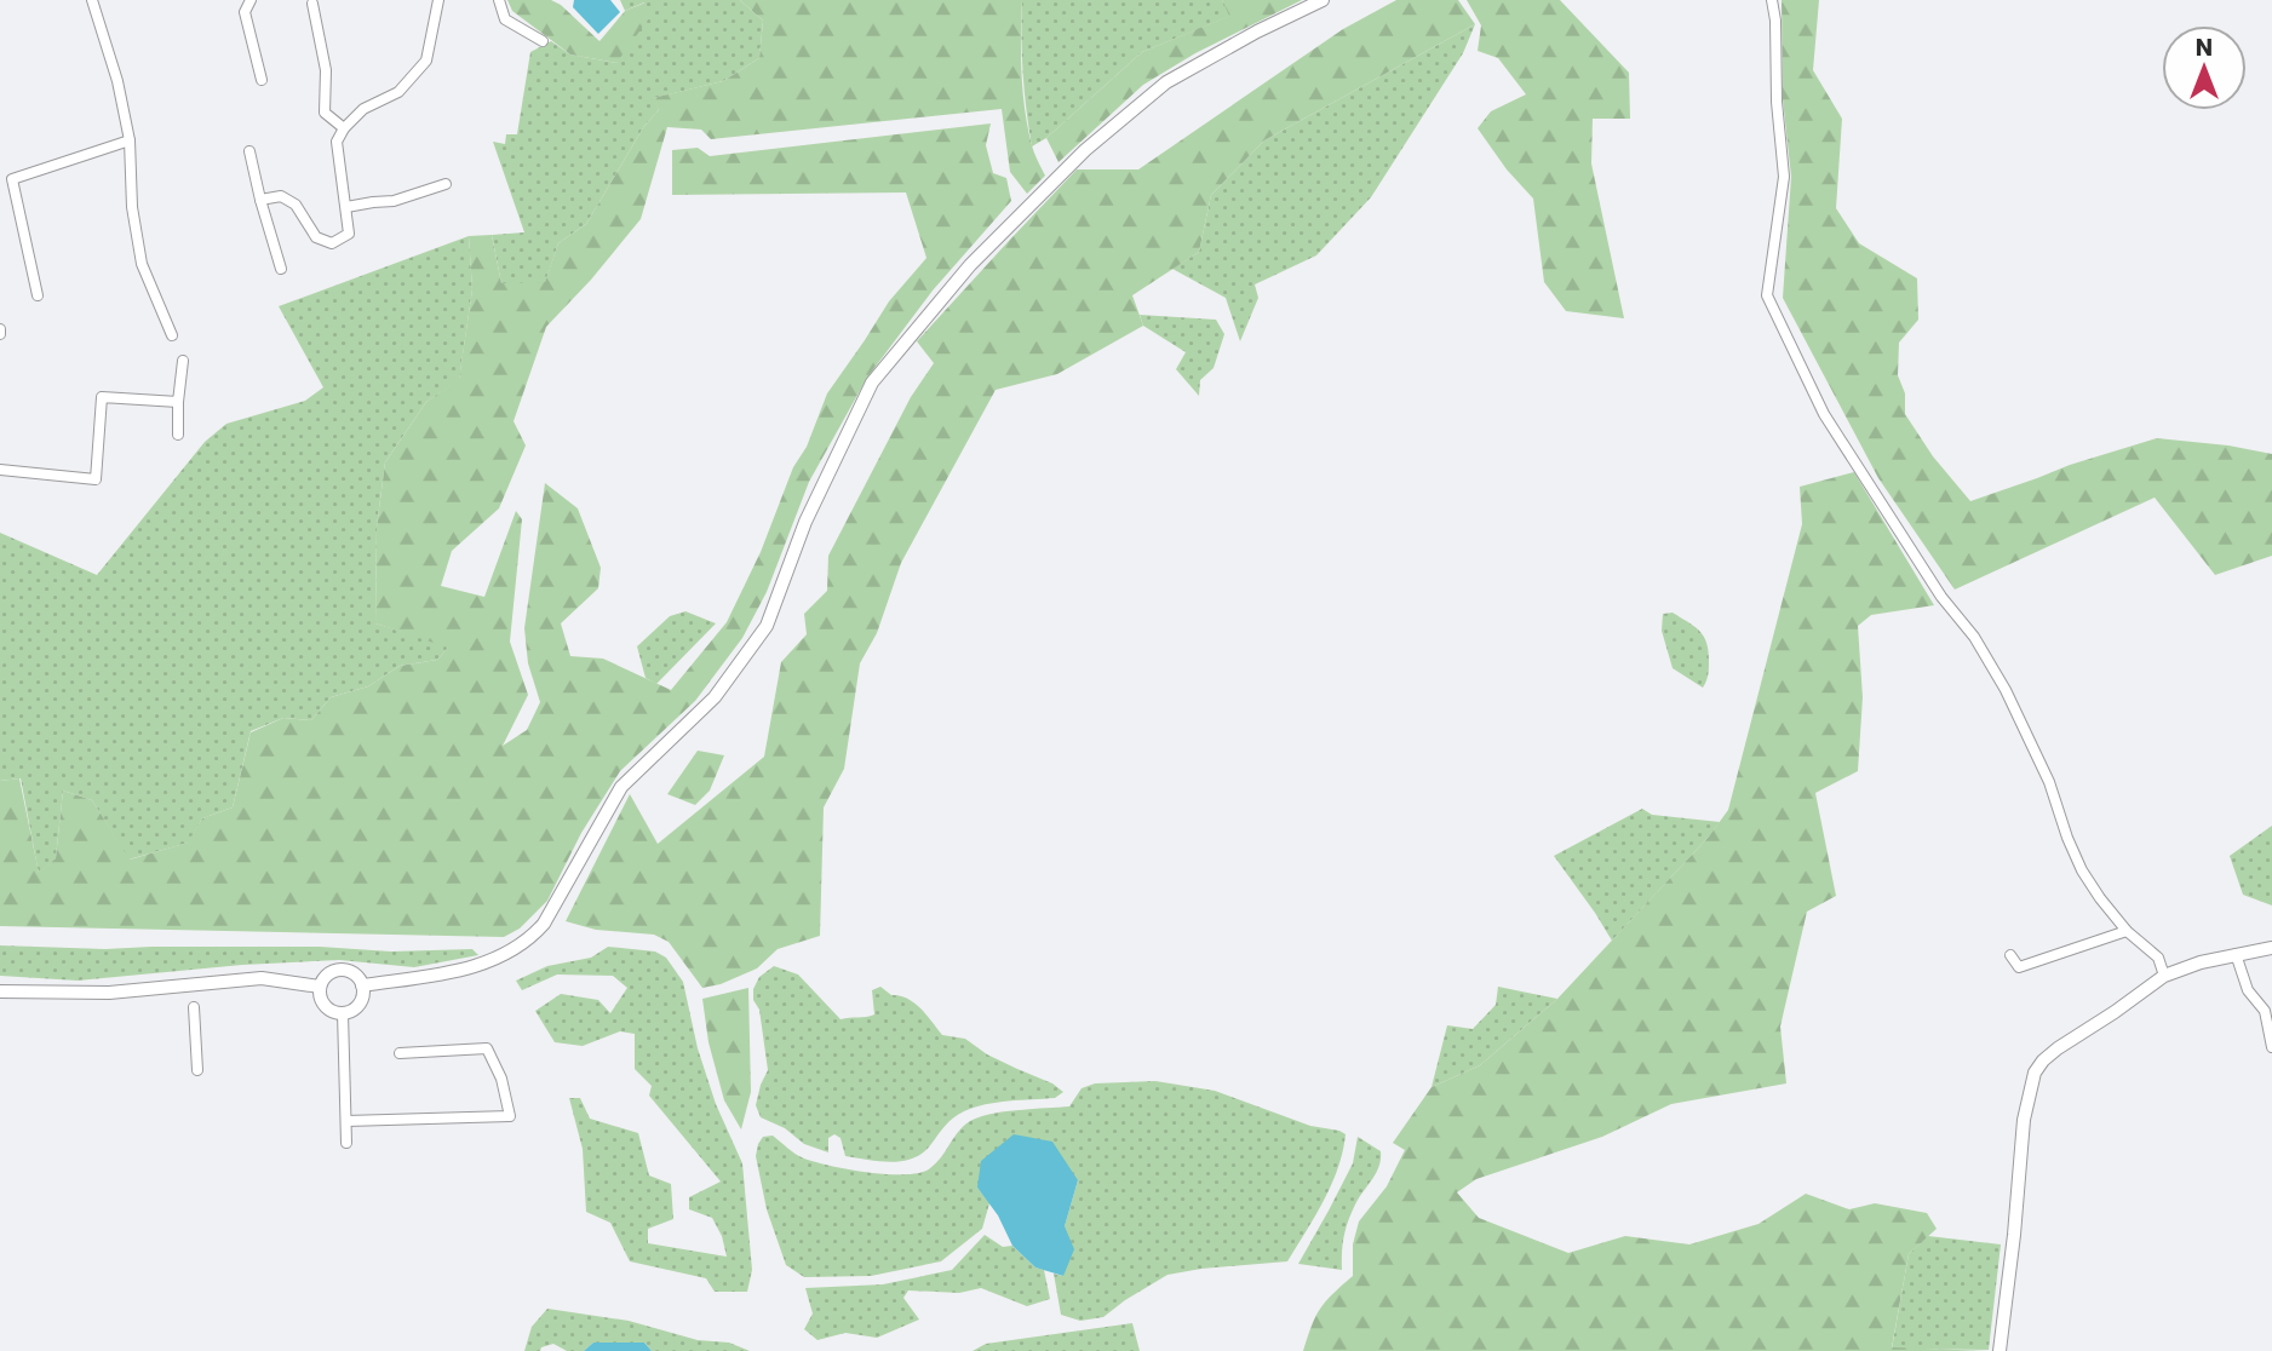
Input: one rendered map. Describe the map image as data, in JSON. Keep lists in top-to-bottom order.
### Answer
{
  "north": "top"
}
